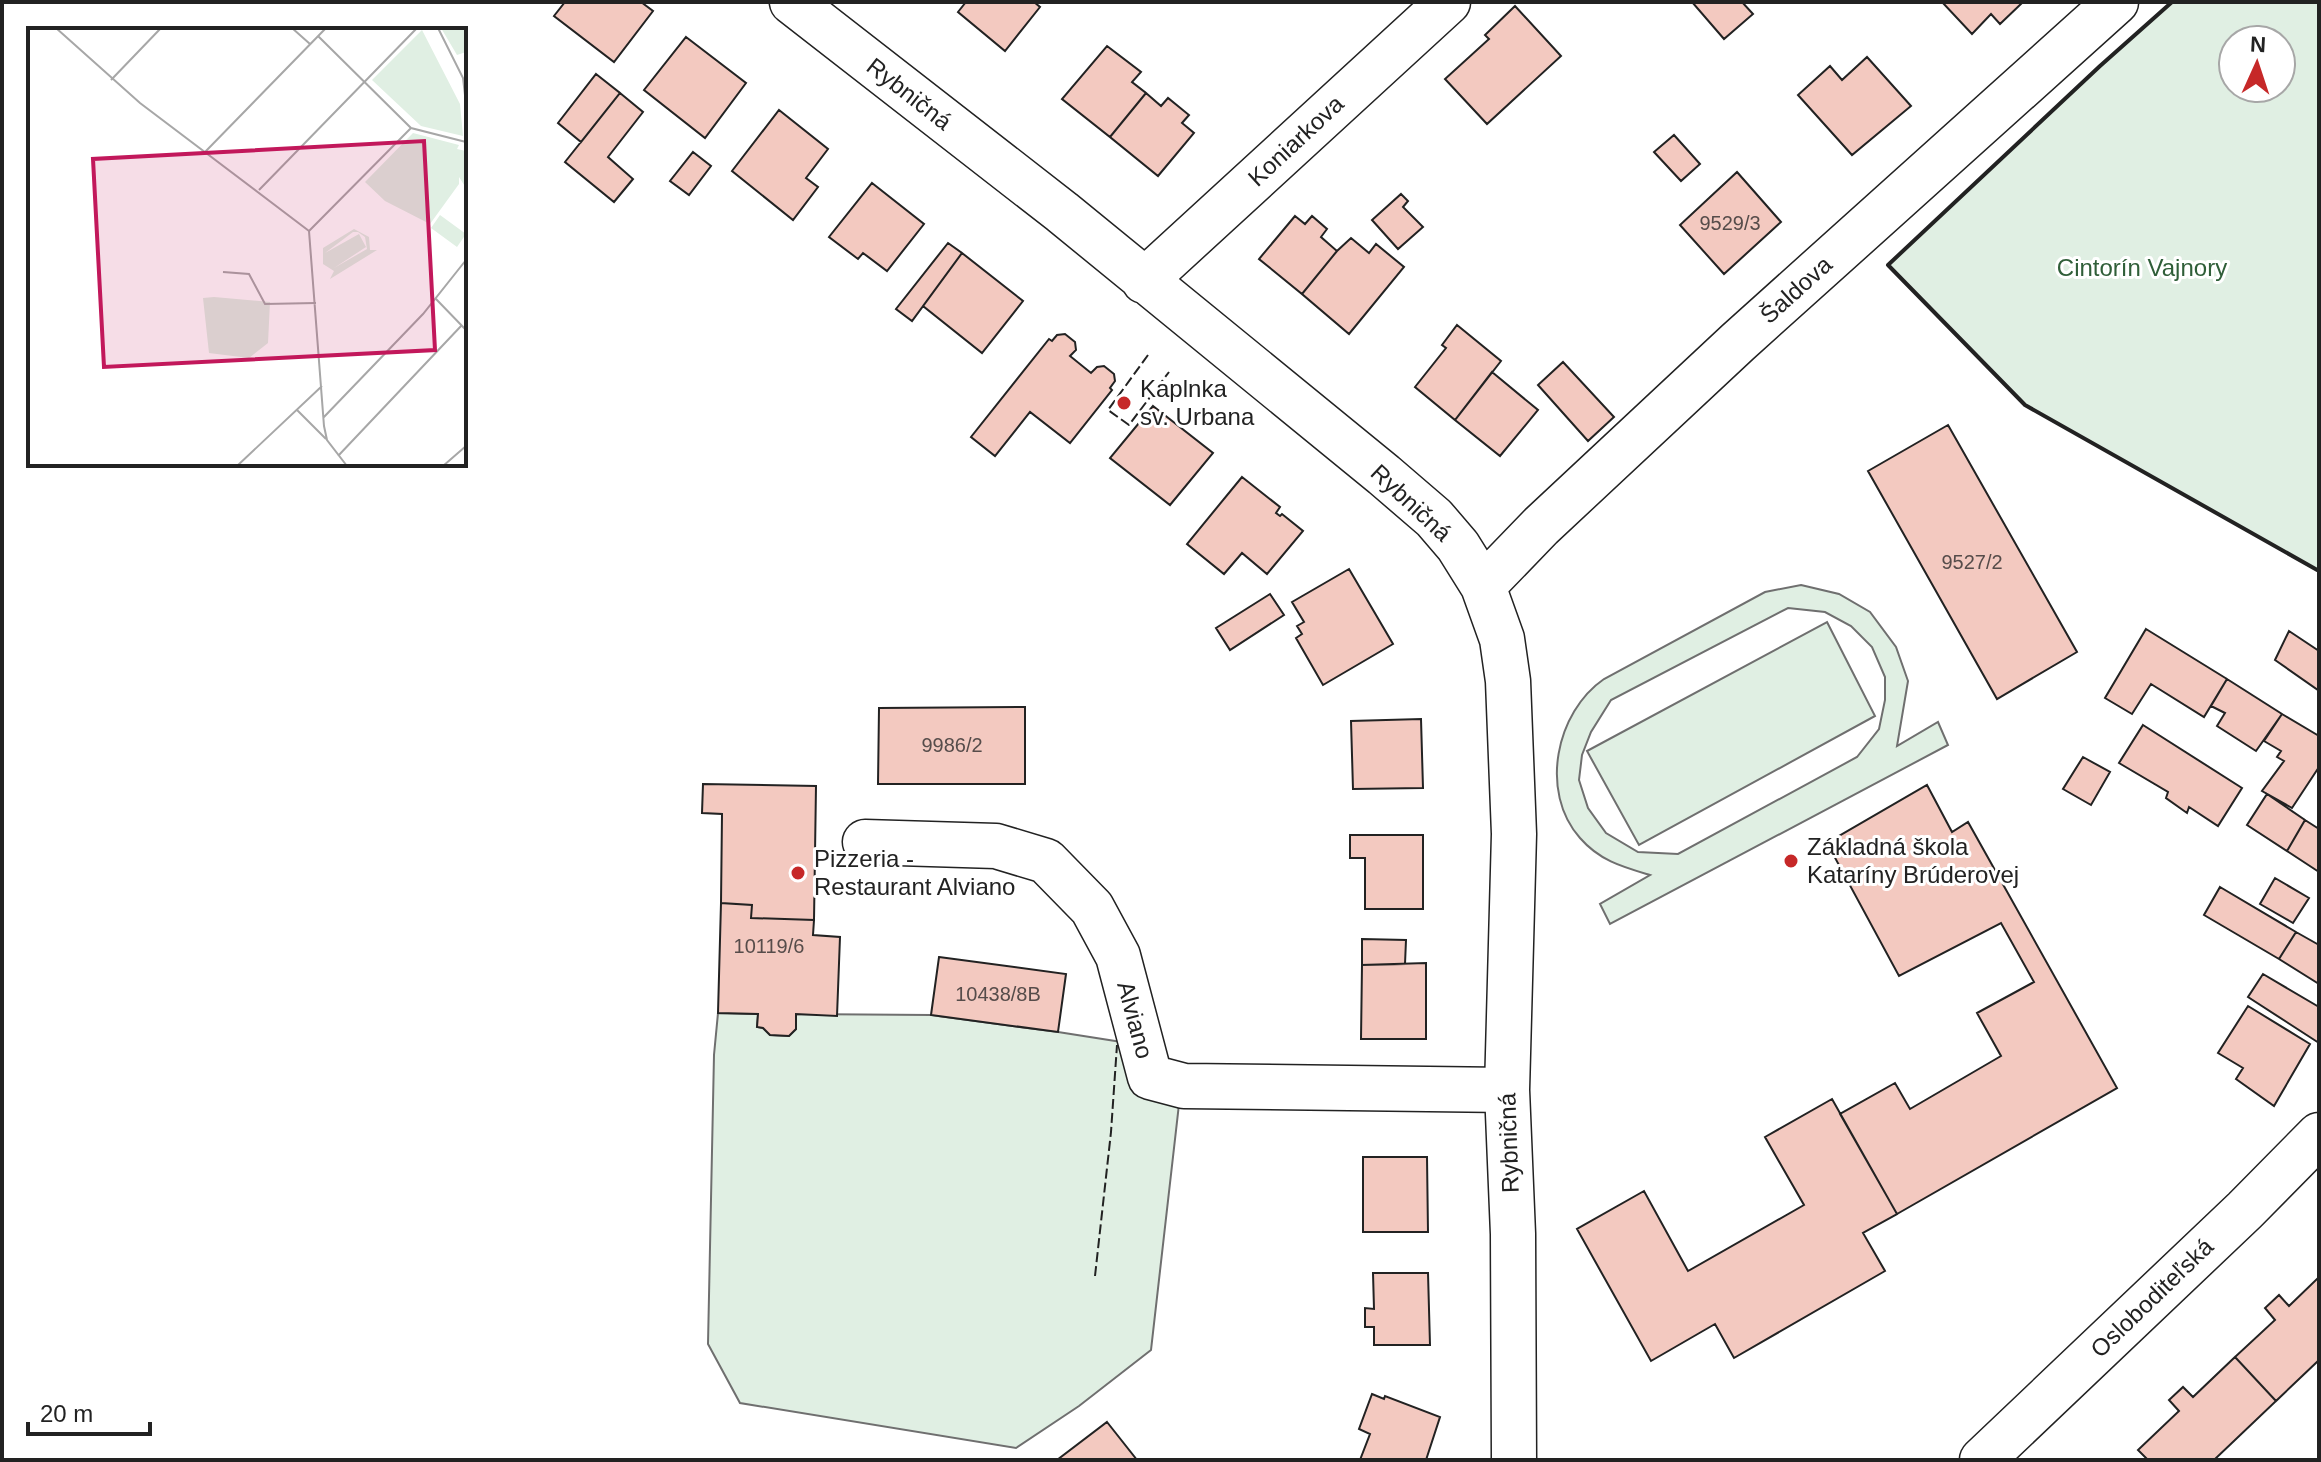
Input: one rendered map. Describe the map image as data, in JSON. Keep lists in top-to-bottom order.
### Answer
{
  "streets": {
    "street": [
      "Rybničná",
      "Koniarkova",
      "Šaldova",
      "Alviano",
      "Osloboditeľská"
    ]
  },
  "crossings": [
    ["Rybničná", "Koniarkova"],
    ["Rybničná", "Šaldova"],
    ["Rybničná", "Alviano"]
  ],
  "parks": ["Cintorín Vajnory"],
  "places": ["Kaplnka sv. Urbana", "Základná škola Kataríny Brúderovej", "Pizzeria - Restaurant Alviano"],
  "house_numbers": [
    "9529/3",
    "9527/2",
    "9986/2",
    "10119/6",
    "10438/8B"
  ],
  "scale_bar": "20 m",
  "north": "top"
}
